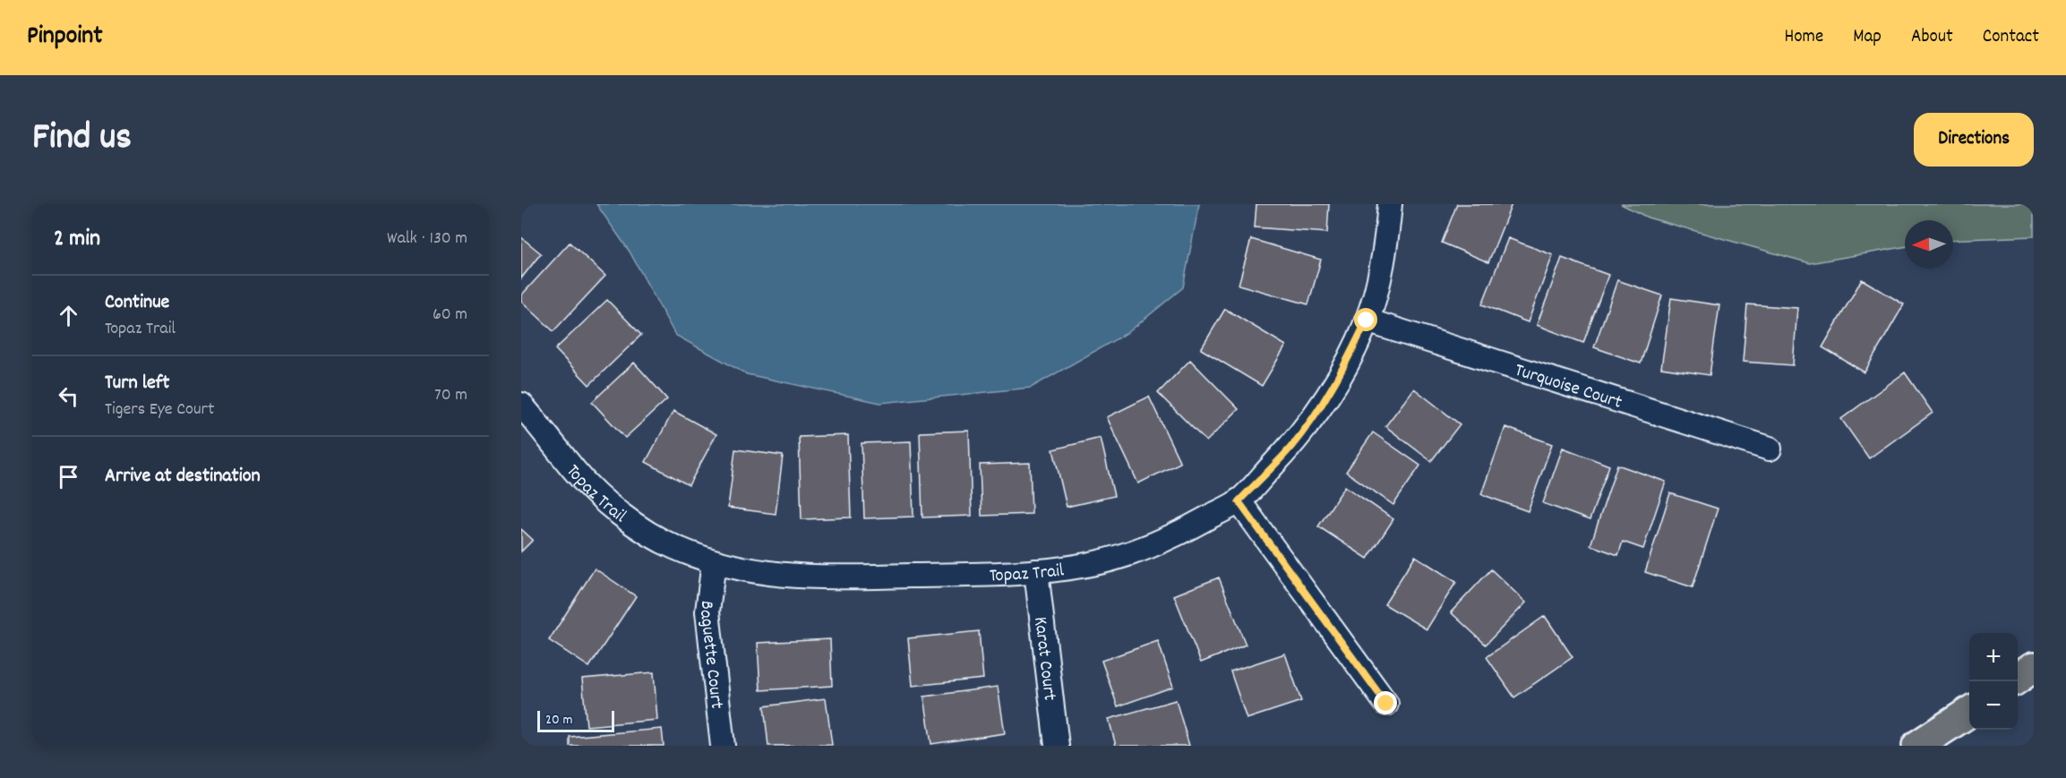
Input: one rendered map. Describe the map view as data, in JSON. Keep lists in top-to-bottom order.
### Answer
{
  "streets": {
    "street": [
      "Turquoise Court",
      "Topaz Trail",
      "Baguette Court",
      "Karat Court"
    ]
  },
  "crossings": [
    ["Turquoise Court", "Topaz Trail"],
    ["Topaz Trail", "Baguette Court"],
    ["Topaz Trail", "Karat Court"]
  ],
  "scale_bar": "20 m",
  "north": "left",
  "page": {
    "header": "Pinpoint",
    "nav": [
      "Home",
      "Map",
      "About",
      "Contact"
    ],
    "title": "Find us",
    "buttons": "Directions",
    "heading": ["2 min", "Walk · 130 m"],
    "list": [
      ["Continue", "Topaz Trail", "60 m"],
      ["Turn left", "Tigers Eye Court", "70 m"],
      "Arrive at destination"
    ],
    "map_buttons": ["+", "−"],
    "scale": "20 m"
  }
}
